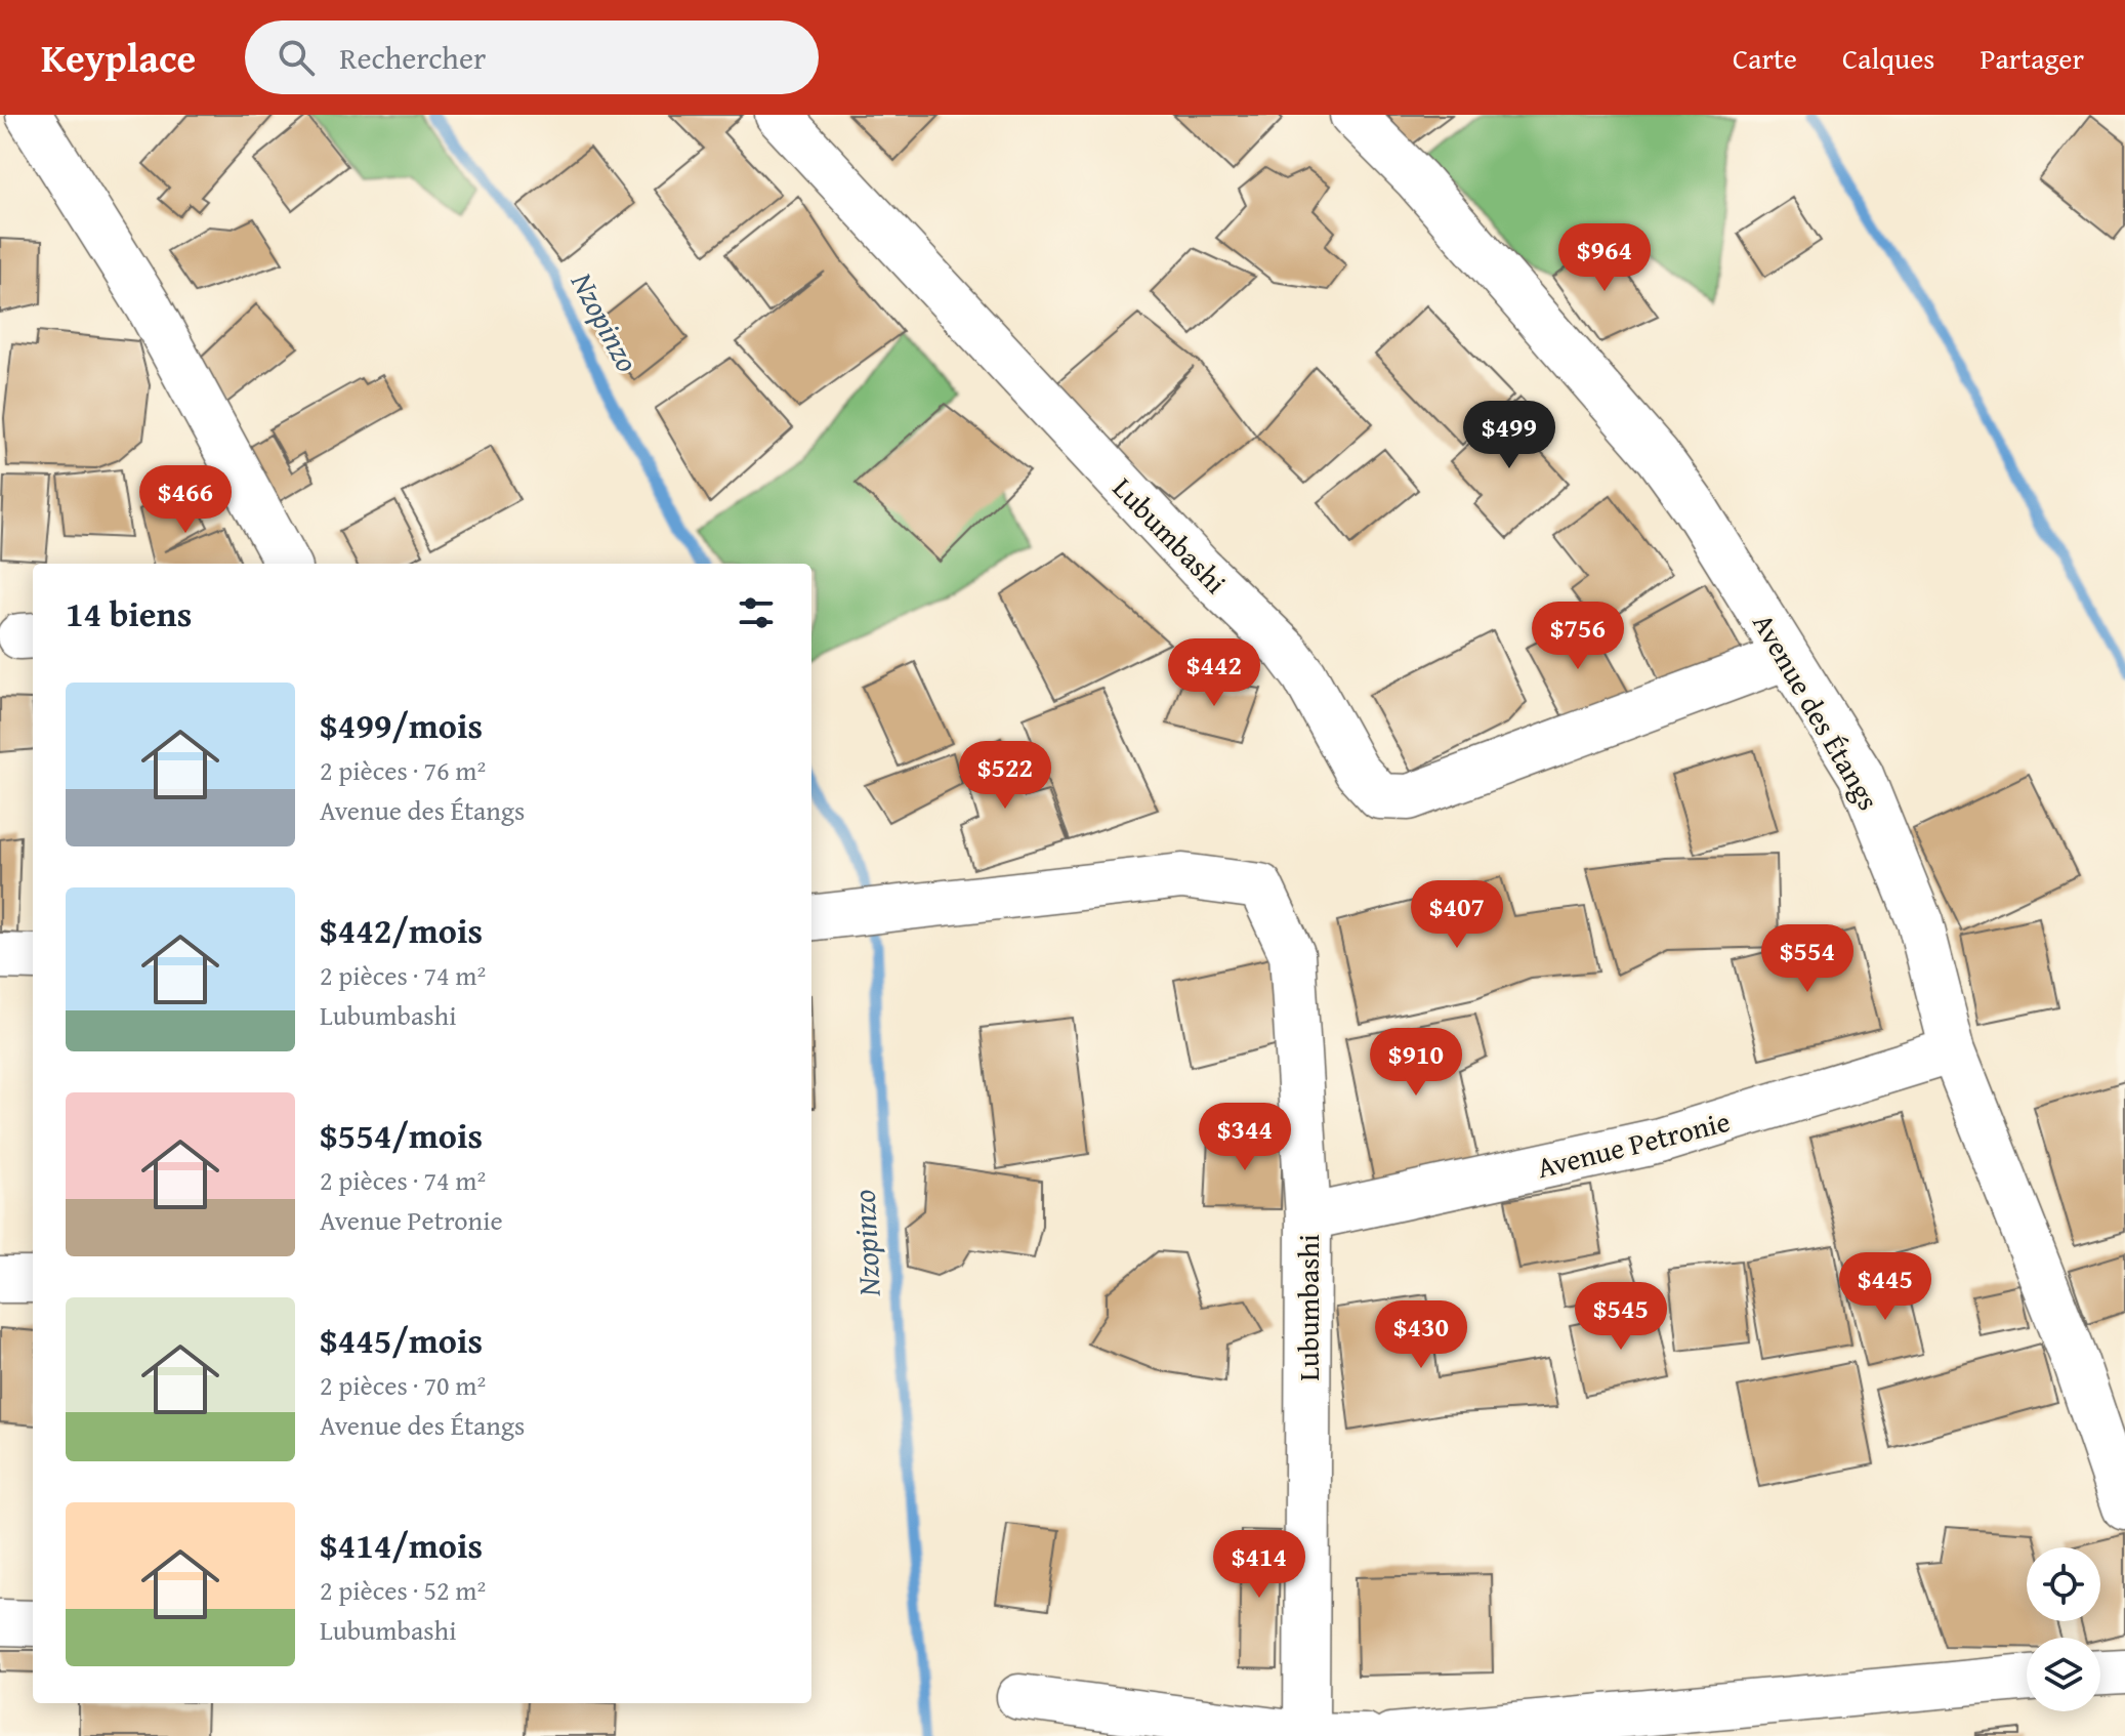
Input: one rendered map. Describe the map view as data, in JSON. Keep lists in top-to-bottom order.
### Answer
{
  "streets": {
    "street": ["Lubumbashi", "Avenue des Étangs", "Avenue Petronie"]
  },
  "crossings": [
    ["Lubumbashi", "Avenue des Étangs"],
    ["Lubumbashi", "Avenue Petronie"],
    ["Avenue des Étangs", "Avenue Petronie"]
  ],
  "water": ["Nzopinzo"],
  "page": {
    "header": "Keyplace",
    "search": "Rechercher",
    "nav": ["Carte", "Calques", "Partager"],
    "price": [
      "$964",
      "$499",
      "$466",
      "$756",
      "$442",
      "$522",
      "$407",
      "$554",
      "$910",
      "$344",
      "$445",
      "$545",
      "$430",
      "$414"
    ],
    "heading": "14 biens",
    "list": [
      {
        "name": "$499/mois",
        "note": "2 pièces · 76 m² · Avenue des Étangs"
      },
      {
        "name": "$442/mois",
        "note": "2 pièces · 74 m² · Lubumbashi"
      },
      {
        "name": "$554/mois",
        "note": "2 pièces · 74 m² · Avenue Petronie"
      },
      {
        "name": "$445/mois",
        "note": "2 pièces · 70 m² · Avenue des Étangs"
      },
      {
        "name": "$414/mois",
        "note": "2 pièces · 52 m² · Lubumbashi"
      }
    ]
  }
}
